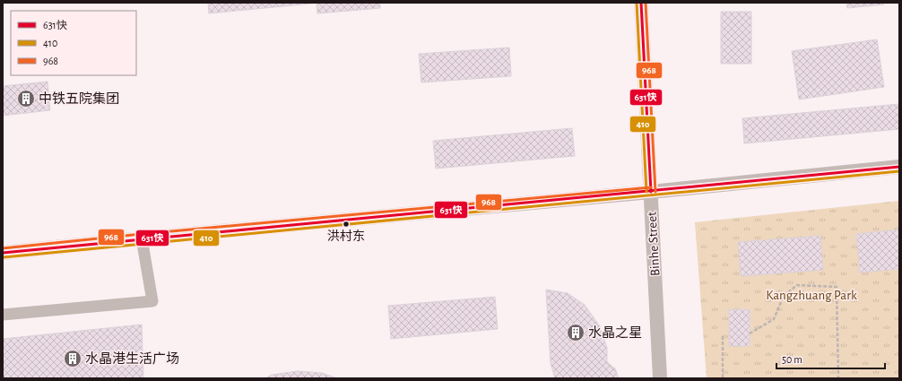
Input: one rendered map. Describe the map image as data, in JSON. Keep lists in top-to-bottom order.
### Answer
{
  "streets": {
    "street": ["Binhe Street"]
  },
  "parks": ["Kangzhuang Park"],
  "places": {
    "building": ["中铁五院集团", "水晶之星", "水晶港生活广场"],
    "other": ["洪村东"]
  },
  "lines": ["transit line 631快", "transit line 410", "transit line 968"],
  "legend": ["631快", "410", "968"],
  "scale_bar": "50 m"
}
